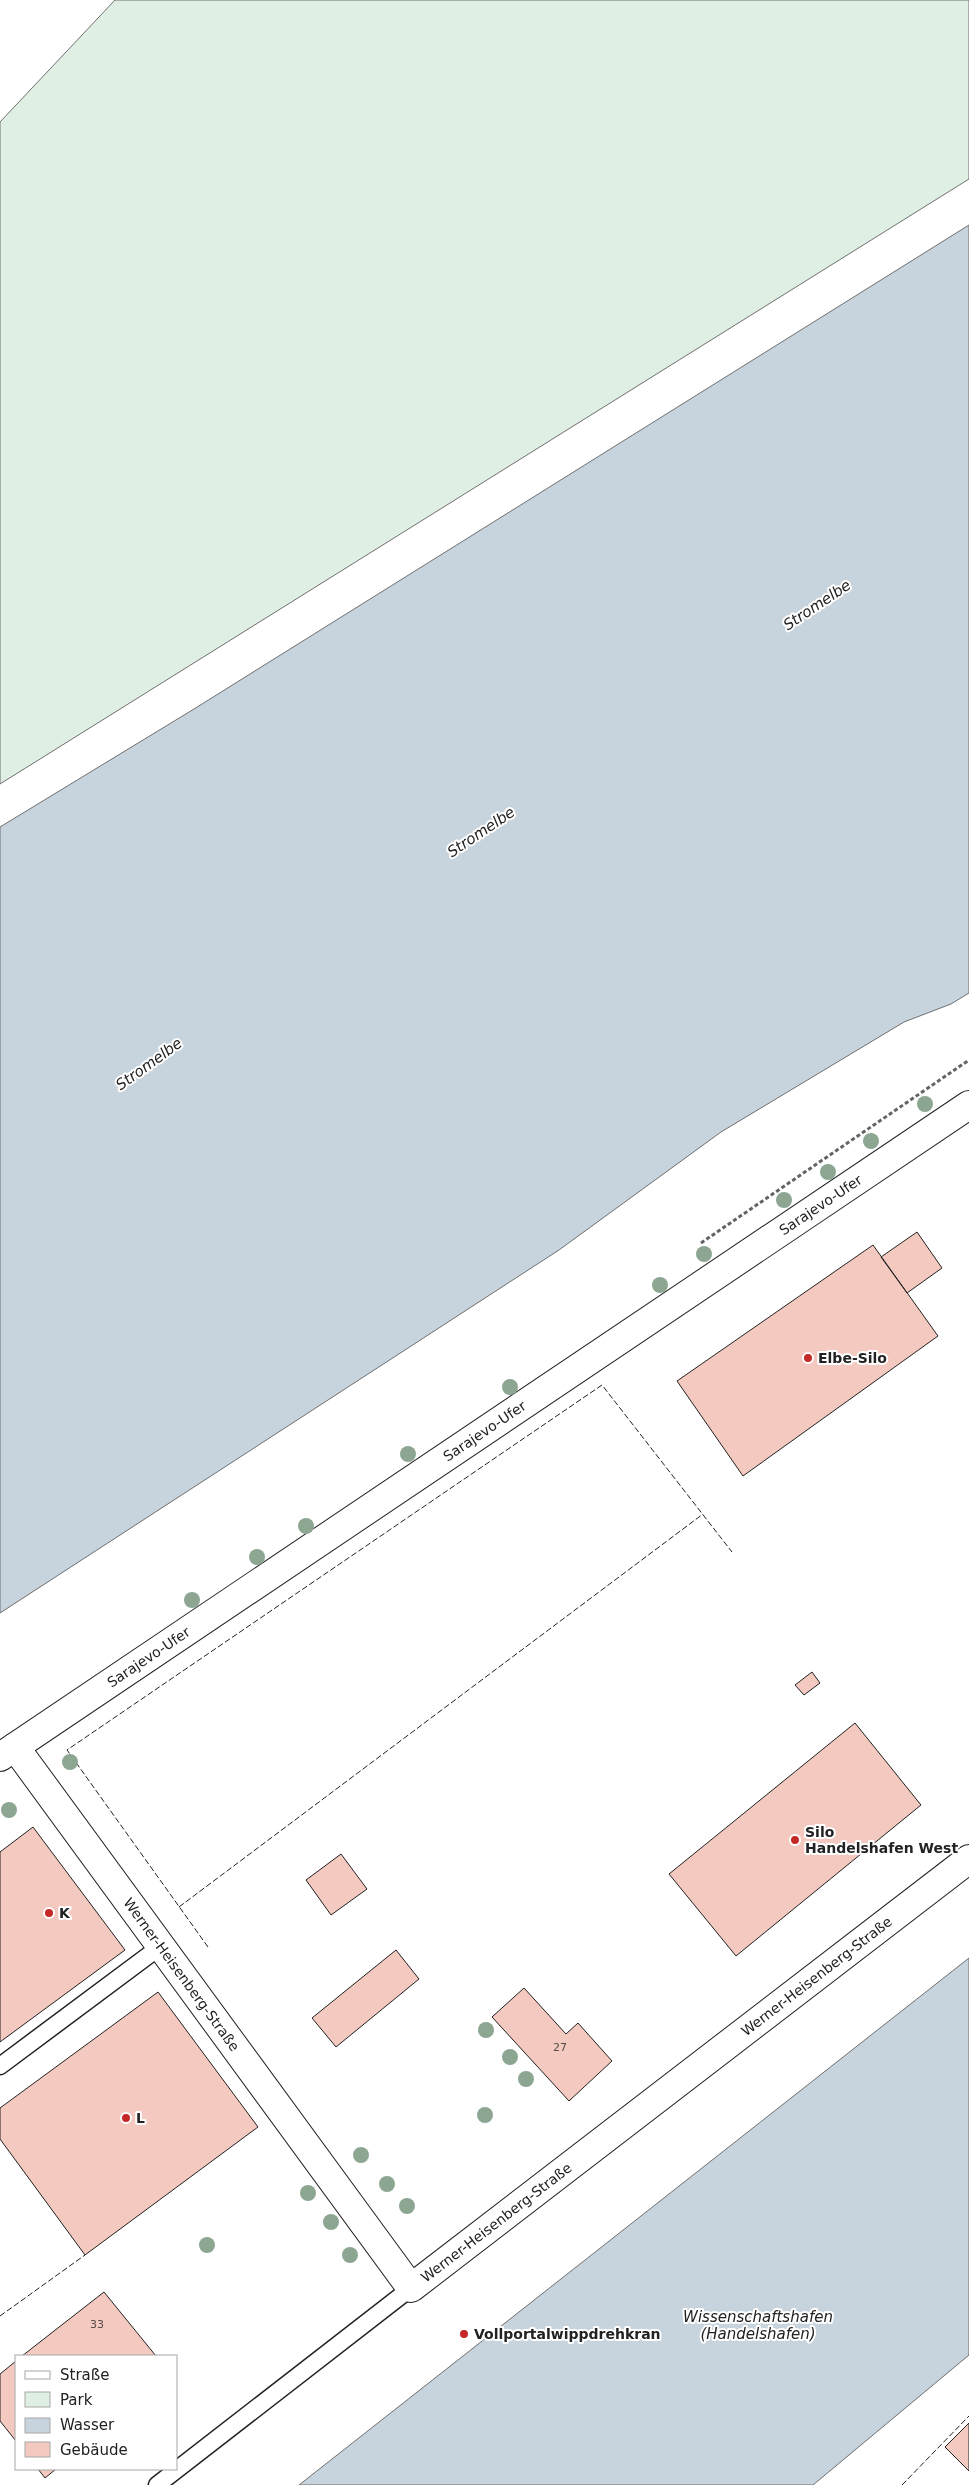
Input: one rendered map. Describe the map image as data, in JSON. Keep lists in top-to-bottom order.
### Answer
{
  "streets": {
    "street": ["Sarajevo-Ufer", "Werner-Heisenberg-Straße"]
  },
  "crossings": [
    ["Sarajevo-Ufer", "Werner-Heisenberg-Straße"]
  ],
  "water": ["Stromelbe", "Wissenschaftshafen (Handelshafen)"],
  "places": [
    "Elbe-Silo",
    "Silo Handelshafen West",
    "K",
    "L",
    "Vollportalwippdrehkran"
  ],
  "house_numbers": ["27", "33"],
  "legend": [
    "Straße",
    "Park",
    "Wasser",
    "Gebäude"
  ]
}
